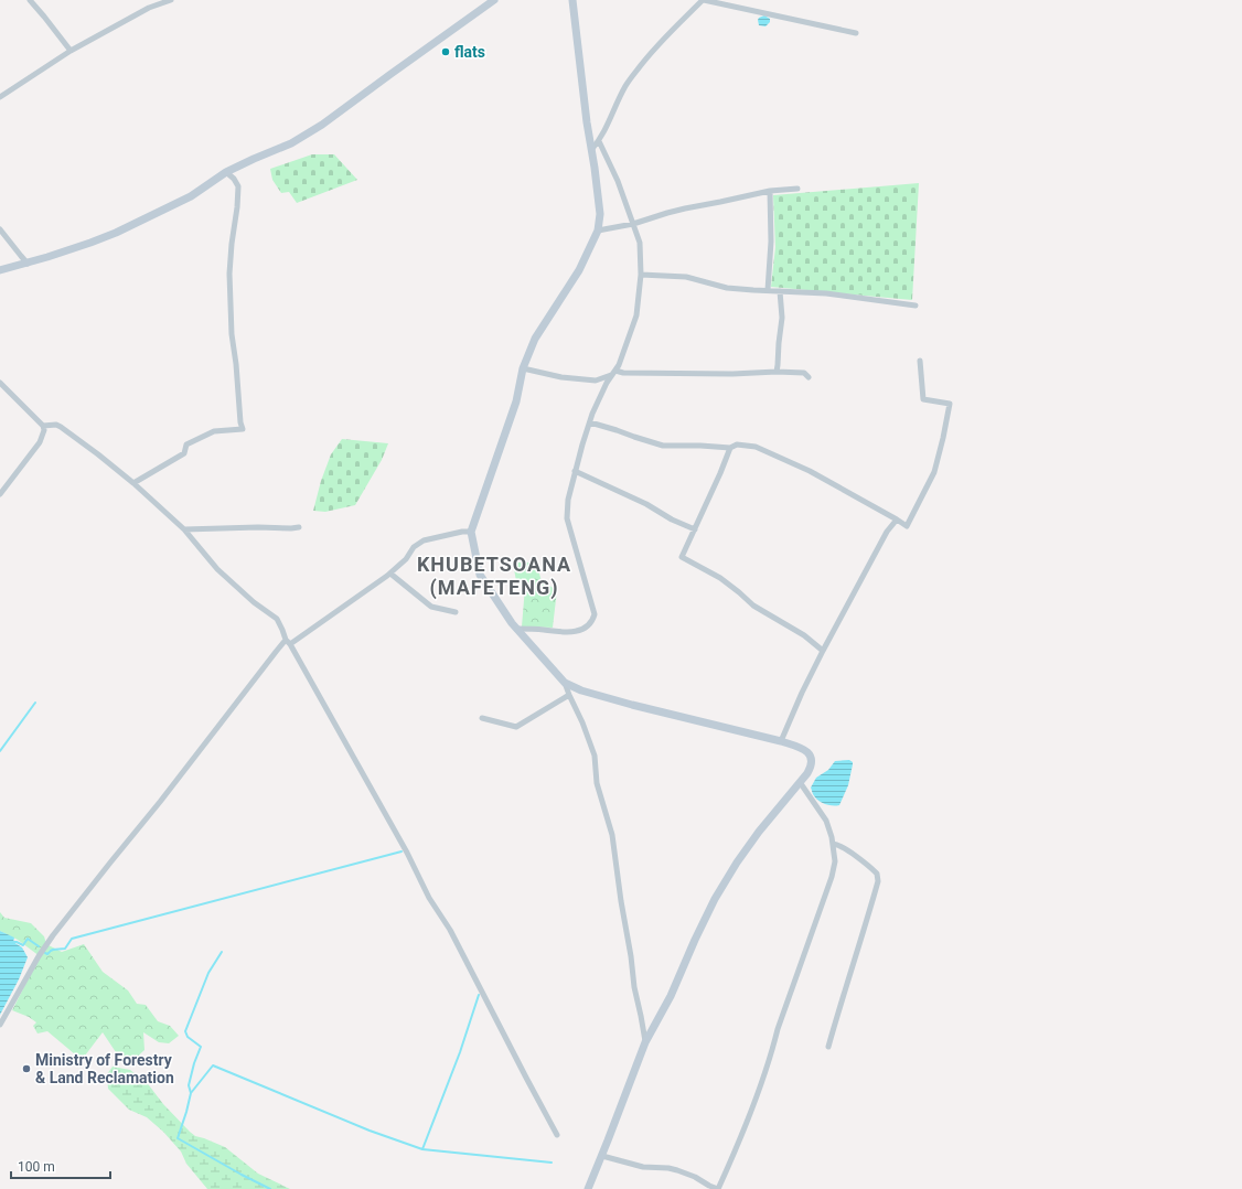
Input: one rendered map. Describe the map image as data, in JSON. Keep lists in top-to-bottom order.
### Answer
{
  "districts": ["KHUBETSOANA (MAFETENG)"],
  "places": ["flats", "Ministry of Forestry & Land Reclamation"],
  "scale_bar": "100 m"
}
